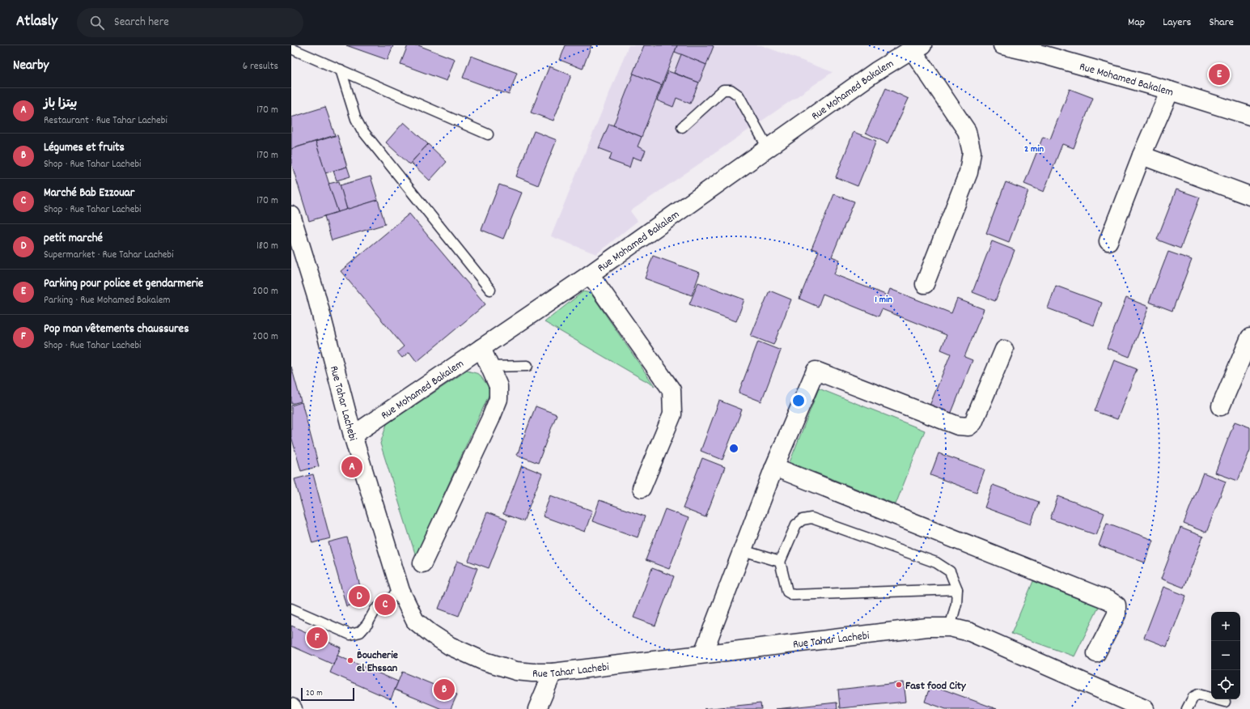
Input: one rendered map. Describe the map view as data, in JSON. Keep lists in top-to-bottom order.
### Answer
{
  "streets": {
    "street": ["Rue Mohamed Bakalem", "Rue Tahar Lachebi"]
  },
  "crossings": [
    ["Rue Mohamed Bakalem", "Rue Tahar Lachebi"]
  ],
  "places": ["Boucherie el Ehssan", "Fast food City"],
  "scale_bar": "20 m",
  "page": {
    "header": "Atlasly",
    "search": "Search here",
    "nav": ["Map", "Layers", "Share"],
    "heading": ["Nearby", "6 results"],
    "pins": [
      "E",
      "A",
      "D",
      "C",
      "F",
      "B"
    ],
    "list": [
      {
        "mark": "A",
        "name": "بيتزا باز",
        "note": "Restaurant · Rue Tahar Lachebi",
        "value": "170 m"
      },
      {
        "mark": "B",
        "name": "Légumes et fruits",
        "note": "Shop · Rue Tahar Lachebi",
        "value": "170 m"
      },
      {
        "mark": "C",
        "name": "Marché Bab Ezzouar",
        "note": "Shop · Rue Tahar Lachebi",
        "value": "170 m"
      },
      {
        "mark": "D",
        "name": "petit marché",
        "note": "Supermarket · Rue Tahar Lachebi",
        "value": "180 m"
      },
      {
        "mark": "E",
        "name": "Parking pour police et gendarmerie",
        "note": "Parking · Rue Mohamed Bakalem",
        "value": "200 m"
      },
      {
        "mark": "F",
        "name": "Pop man vêtements chaussures",
        "note": "Shop · Rue Tahar Lachebi",
        "value": "200 m"
      }
    ],
    "map_buttons": ["+", "−"],
    "scale": "20 m"
  },
  "rings": ["2 min", "1 min"]
}
